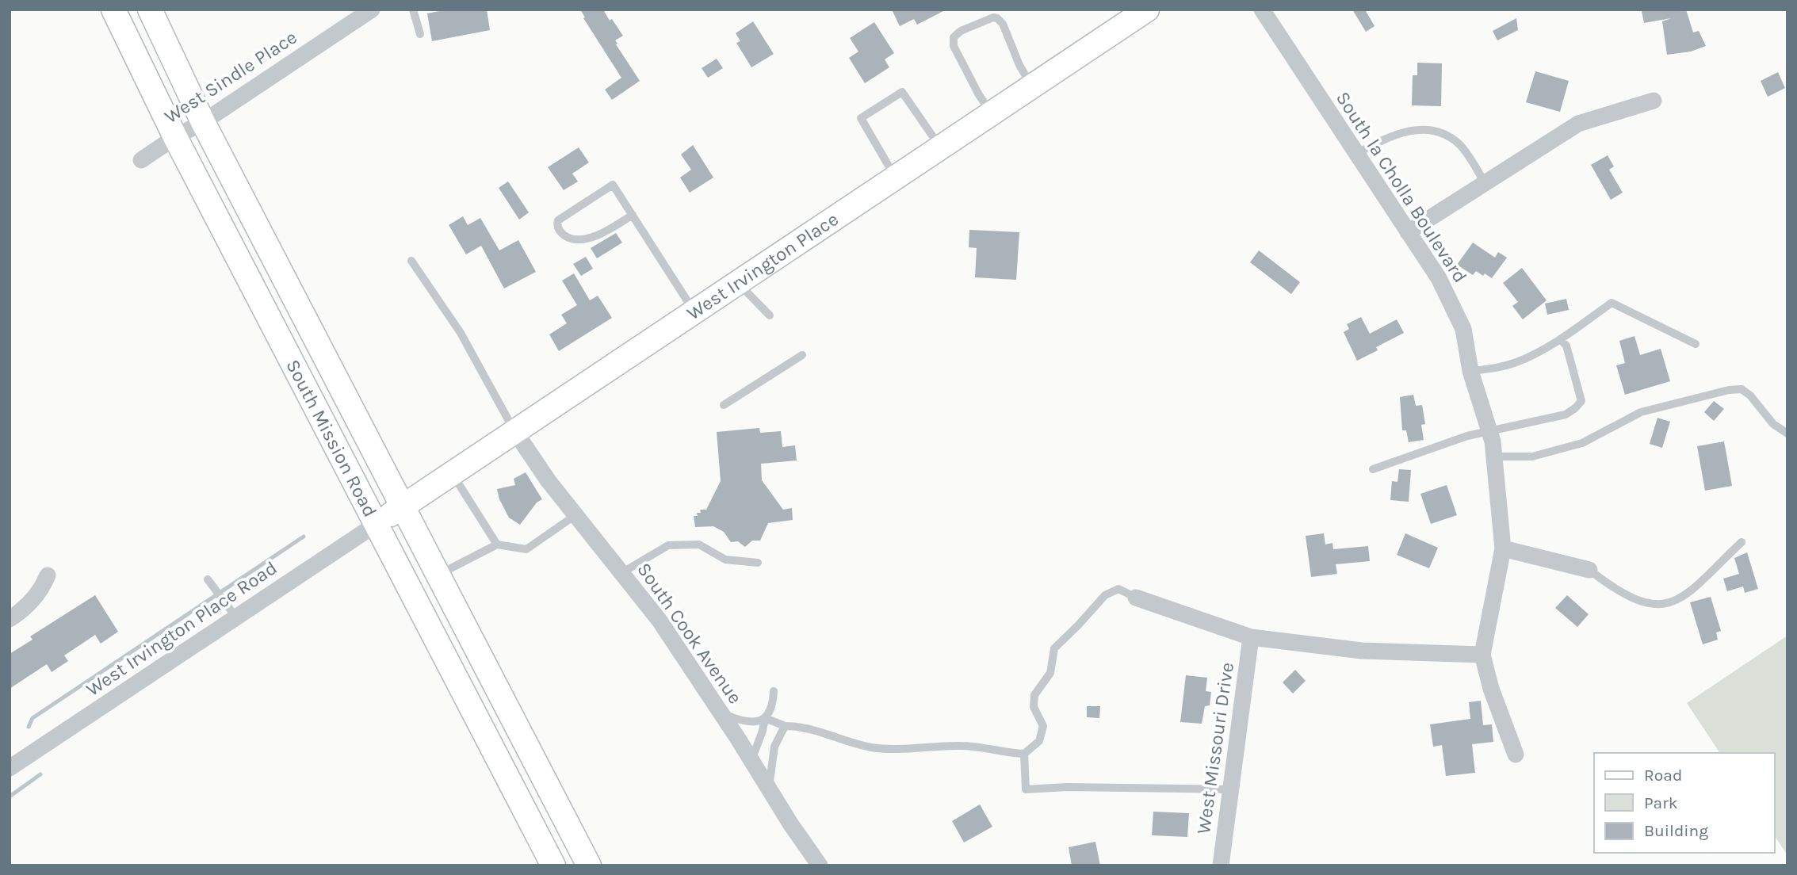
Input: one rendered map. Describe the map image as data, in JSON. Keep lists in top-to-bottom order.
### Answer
{
  "streets": {
    "main road": ["West Irvington Place", "South Mission Road"],
    "street": [
      "West Sindle Place",
      "South la Cholla Boulevard",
      "West Irvington Place Road",
      "South Cook Avenue",
      "West Missouri Drive"
    ]
  },
  "crossings": [
    ["West Sindle Place", "South Mission Road"],
    ["West Irvington Place", "South Mission Road"],
    ["West Irvington Place", "West Irvington Place Road"],
    ["West Irvington Place", "South Cook Avenue"],
    ["South Mission Road", "West Irvington Place Road"]
  ],
  "legend": ["Road", "Park", "Building"]
}
